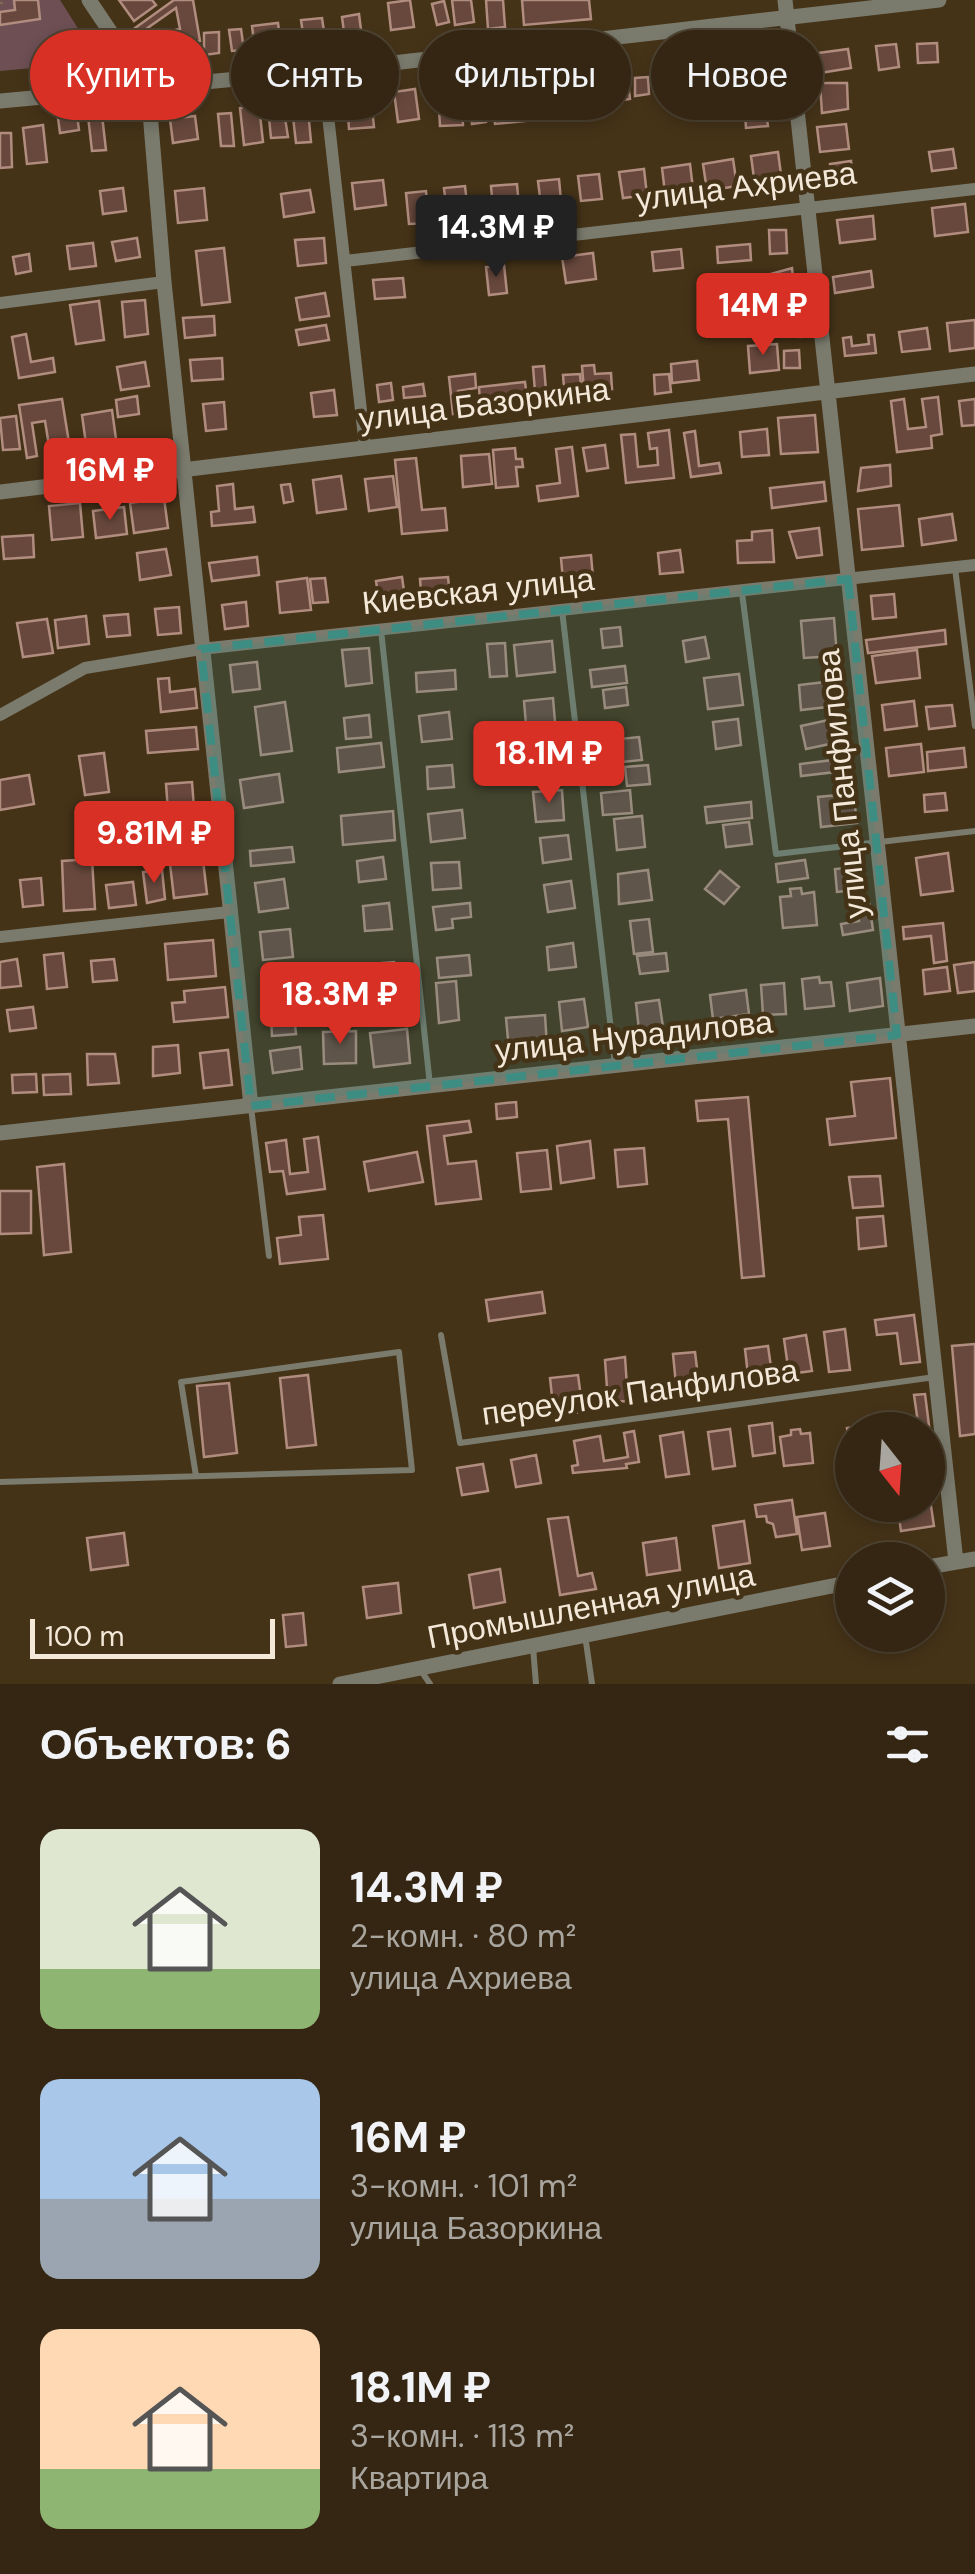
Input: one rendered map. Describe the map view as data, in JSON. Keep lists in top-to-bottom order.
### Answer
{
  "streets": {
    "street": [
      "улица Ахриева",
      "улица Базоркина",
      "Киевская улица",
      "улица Панфилова",
      "улица Нурадилова",
      "Промышленная улица"
    ],
    "lane": ["переулок Панфилова"]
  },
  "crossings": [
    ["улица Ахриева", "улица Панфилова"],
    ["улица Базоркина", "улица Панфилова"],
    ["Киевская улица", "улица Панфилова"],
    ["улица Панфилова", "улица Нурадилова"],
    ["улица Панфилова", "переулок Панфилова"]
  ],
  "scale_bar": "100 m",
  "north": "bottom",
  "page": {
    "chip": [
      "Купить",
      "Снять",
      "Фильтры",
      "Новое"
    ],
    "price": [
      "14.3M ₽",
      "14M ₽",
      "16M ₽",
      "18.1M ₽",
      "9.81M ₽",
      "18.3M ₽"
    ],
    "scale": "100 m",
    "heading": "Объектов: 6",
    "list": [
      {
        "name": "14.3M ₽",
        "note": "2-комн. · 80 m² · улица Ахриева"
      },
      {
        "name": "16M ₽",
        "note": "3-комн. · 101 m² · улица Базоркина"
      },
      {
        "name": "18.1M ₽",
        "note": "3-комн. · 113 m² · Квартира"
      }
    ]
  }
}
